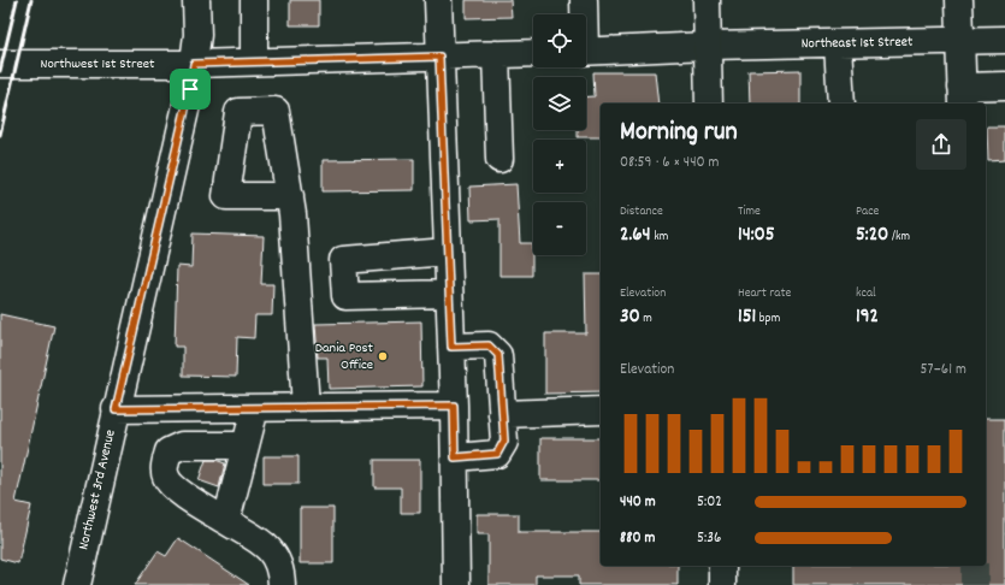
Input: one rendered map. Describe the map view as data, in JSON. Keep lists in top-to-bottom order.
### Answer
{
  "streets": {
    "street": ["Northeast 1st Street", "Northwest 1st Street", "Northwest 3rd Avenue"]
  },
  "crossings": [
    ["Northwest 1st Street", "Northwest 3rd Avenue"]
  ],
  "places": ["Dania Post Office"],
  "page": {
    "map_buttons": ["+", "−"],
    "heading": ["Morning run", "08:59 · 6 × 440 m"],
    "stats": [
      ["Distance", "2.64 km"],
      ["Time", "14:05"],
      ["Pace", "5:20 /km"],
      ["Elevation", "30 m"],
      ["Heart rate", "151 bpm"],
      ["kcal", "192"]
    ],
    "chart": ["Elevation", "57–61 m"],
    "list": [
      {
        "name": "440 m",
        "note": "5:02"
      },
      {
        "name": "880 m",
        "note": "5:36"
      }
    ]
  }
}
